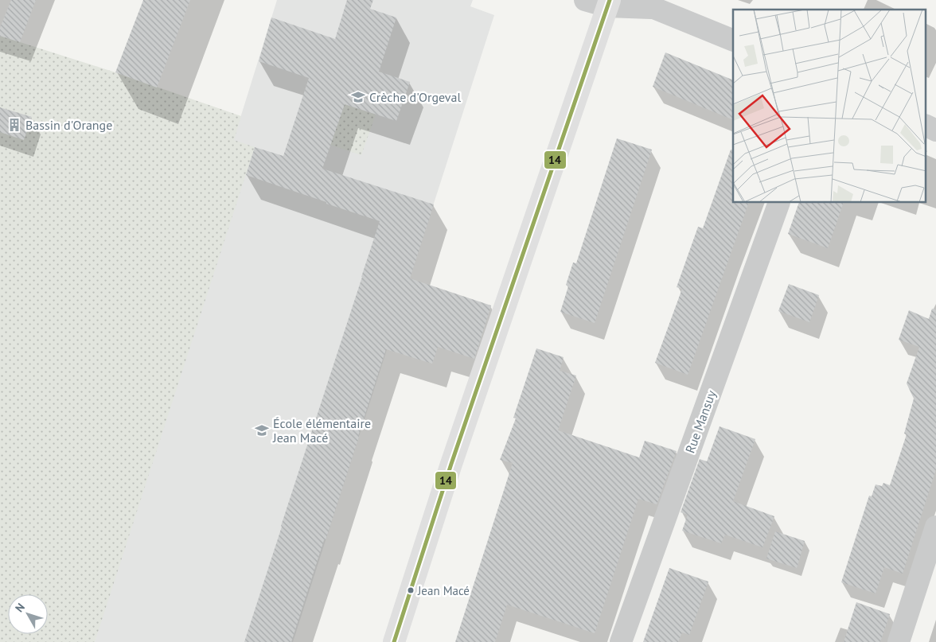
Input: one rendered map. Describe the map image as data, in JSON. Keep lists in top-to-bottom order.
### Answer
{
  "streets": {
    "street": ["Rue Mansuy"]
  },
  "places": {
    "school or university": ["Crèche d'Orgeval", "École élémentaire Jean Macé"],
    "building": ["Bassin d'Orange"],
    "other": ["Jean Macé"]
  },
  "lines": ["transit line 14"],
  "north": "top left"
}
